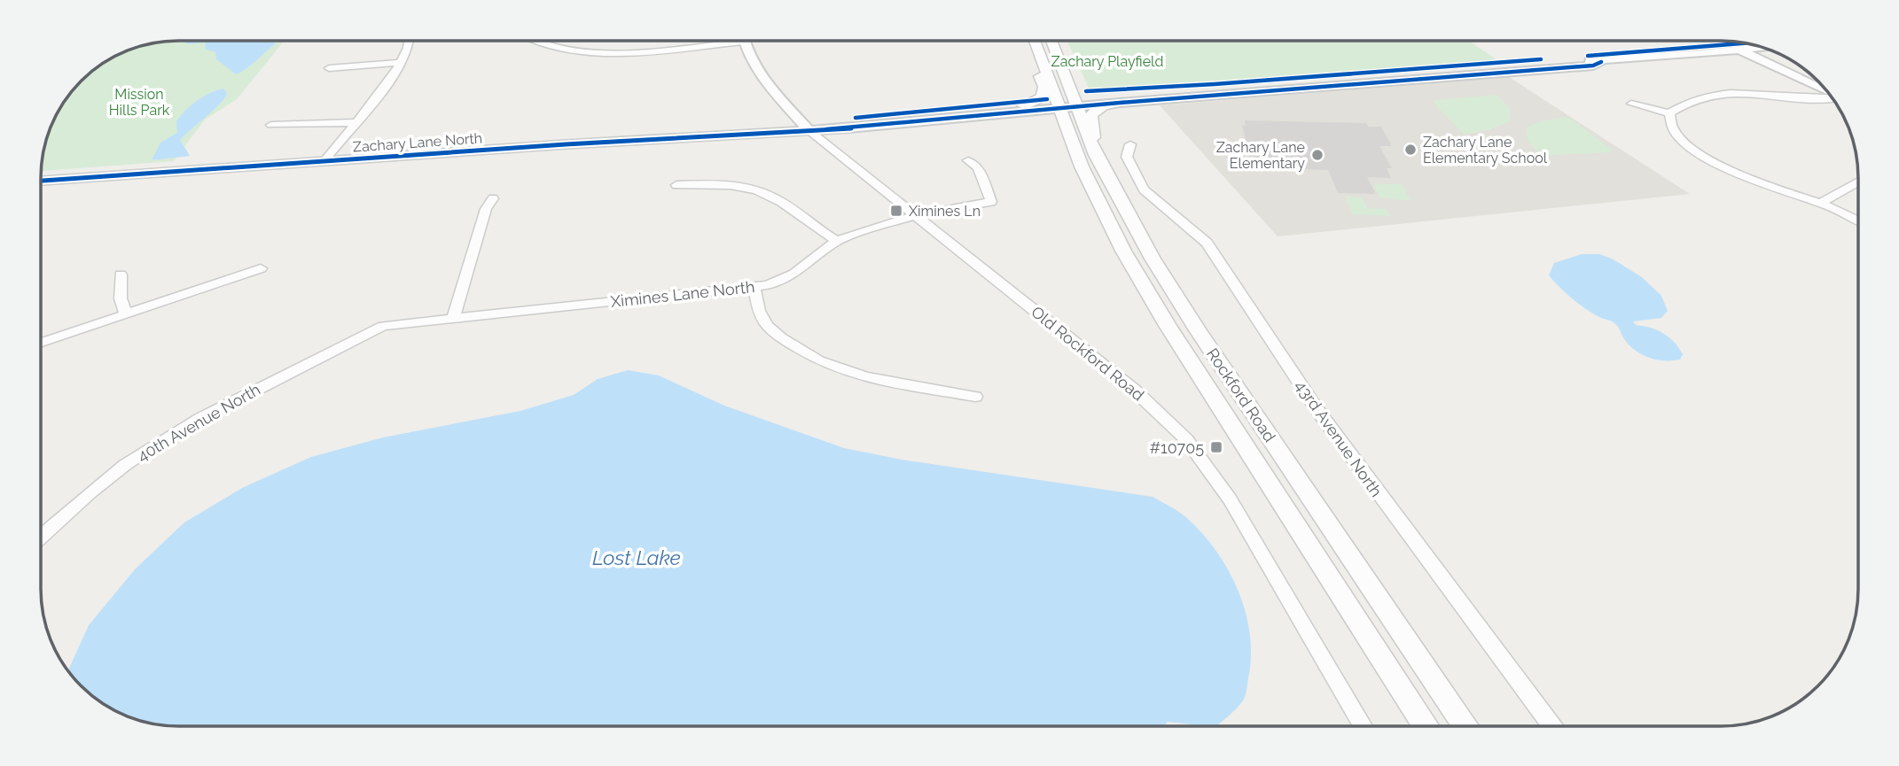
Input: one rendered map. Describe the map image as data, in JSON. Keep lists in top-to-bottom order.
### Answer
{
  "streets": {
    "main road": ["Rockford Road"],
    "street": [
      "Zachary Lane North",
      "Ximines Lane North",
      "Old Rockford Road",
      "40th Avenue North",
      "43rd Avenue North"
    ]
  },
  "crossings": [
    ["Zachary Lane North", "Old Rockford Road"],
    ["Zachary Lane North", "Rockford Road"],
    ["Ximines Lane North", "Old Rockford Road"],
    ["Ximines Lane North", "40th Avenue North"]
  ],
  "water": ["Lost Lake"],
  "parks": ["Zachary Playfield", "Mission Hills Park"],
  "places": {
    "other": ["Zachary Lane Elementary School", "Zachary Lane Elementary"],
    "transit": ["Ximines Ln", "#10705"]
  }
}
